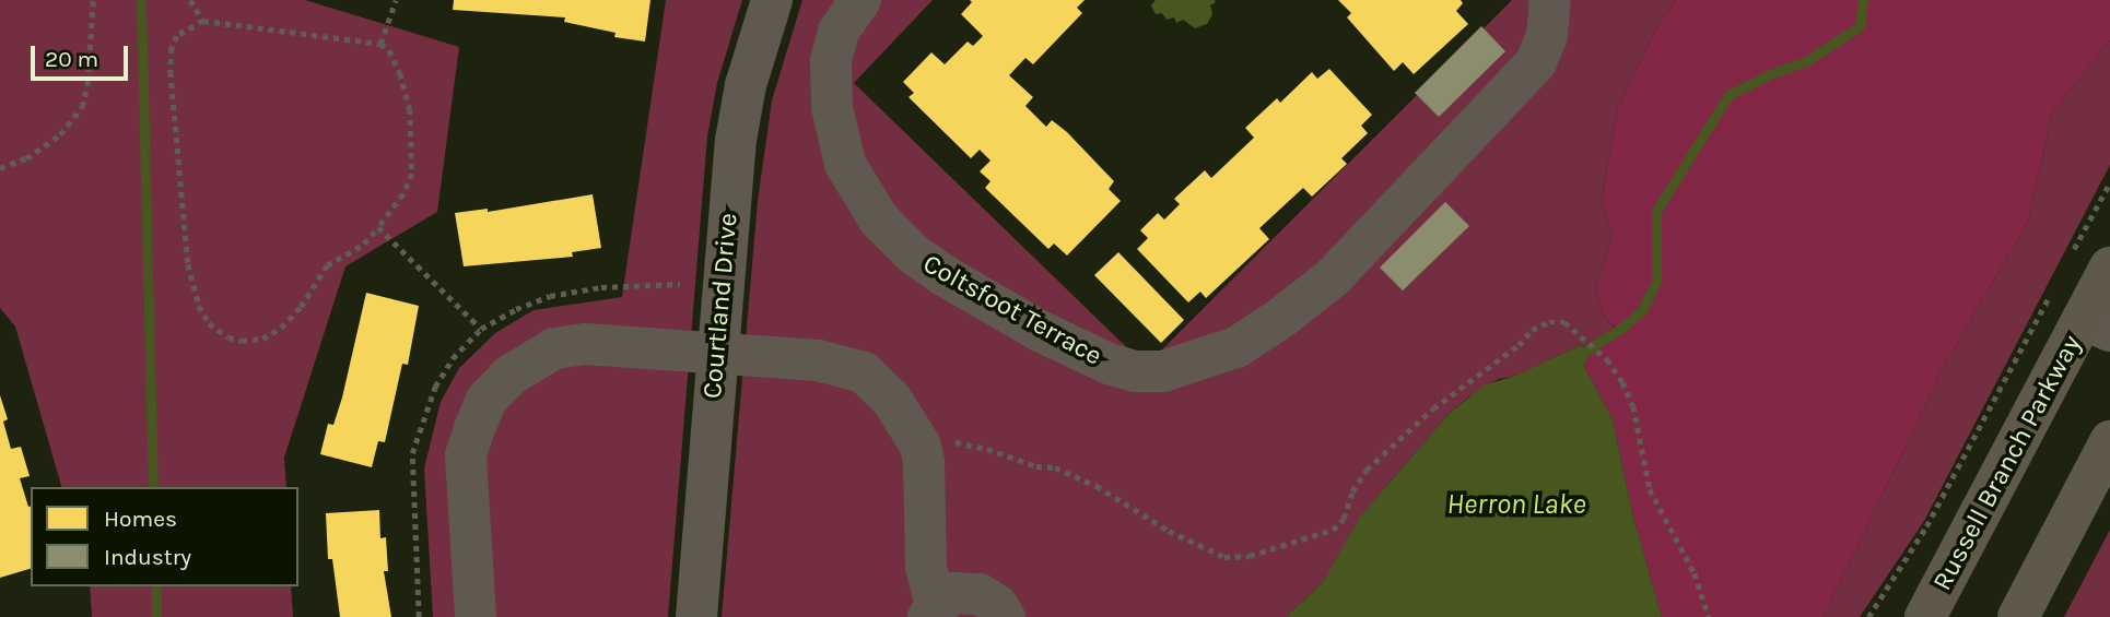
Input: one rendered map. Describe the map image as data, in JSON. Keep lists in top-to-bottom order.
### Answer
{
  "streets": {
    "main road": ["Russell Branch Parkway"],
    "street": ["Courtland Drive", "Coltsfoot Terrace"]
  },
  "water": ["Herron Lake"],
  "legend": ["Homes", "Industry"],
  "scale_bar": "20 m"
}
